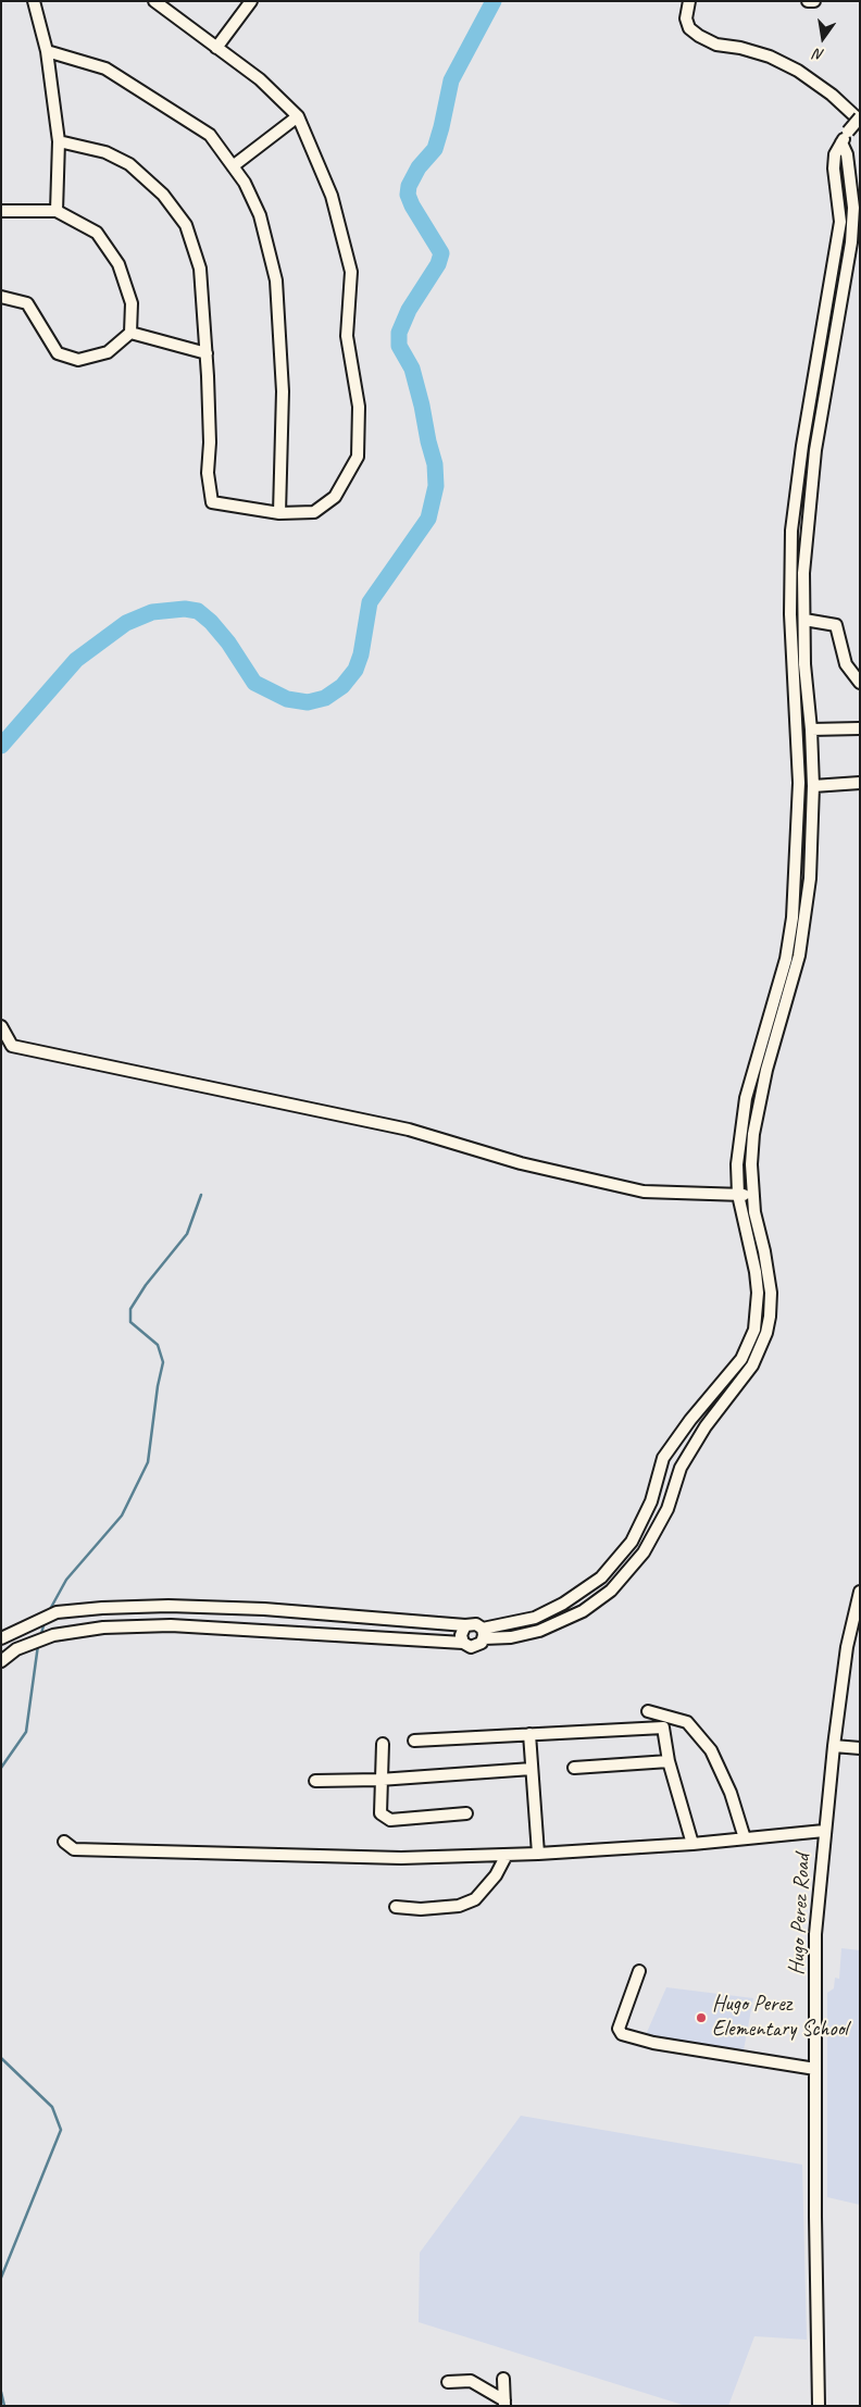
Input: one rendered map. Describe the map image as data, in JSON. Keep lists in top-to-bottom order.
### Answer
{
  "streets": {
    "street": ["Hugo Perez Road"]
  },
  "places": ["Hugo Perez Elementary School"],
  "north": "bottom"
}
